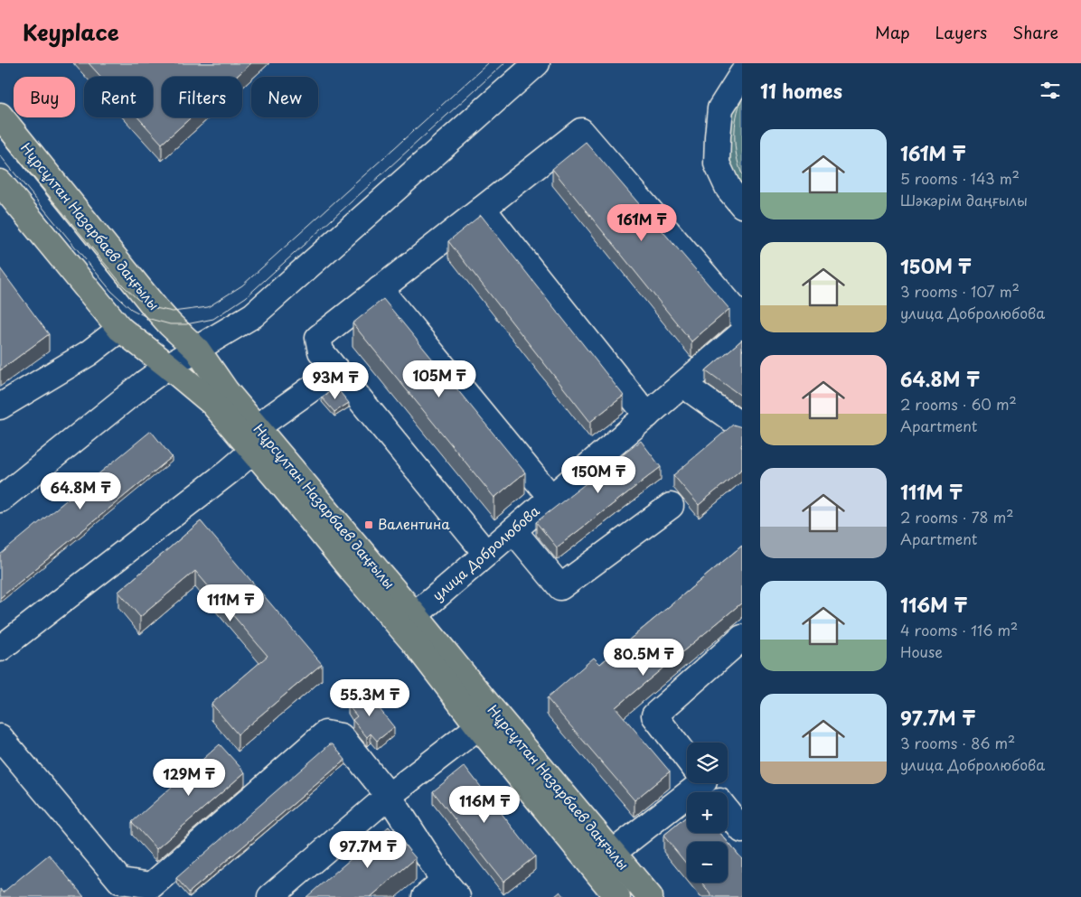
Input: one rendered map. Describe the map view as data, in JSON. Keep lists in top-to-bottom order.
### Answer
{
  "streets": {
    "main road": ["Нұрсұлтан Назарбаев даңғылы"],
    "street": ["улица Добролюбова"]
  },
  "crossings": [
    ["Нұрсұлтан Назарбаев даңғылы", "улица Добролюбова"]
  ],
  "places": {
    "transit": ["Валентина"]
  },
  "page": {
    "header": "Keyplace",
    "nav": ["Map", "Layers", "Share"],
    "heading": "11 homes",
    "chip": [
      "Buy",
      "Rent",
      "Filters",
      "New"
    ],
    "list": [
      {
        "name": "161M ₸",
        "note": "5 rooms · 143 m² · Шәкәрім даңғылы"
      },
      {
        "name": "150M ₸",
        "note": "3 rooms · 107 m² · улица Добролюбова"
      },
      {
        "name": "64.8M ₸",
        "note": "2 rooms · 60 m² · Apartment"
      },
      {
        "name": "111M ₸",
        "note": "2 rooms · 78 m² · Apartment"
      },
      {
        "name": "116M ₸",
        "note": "4 rooms · 116 m² · House"
      },
      {
        "name": "97.7M ₸",
        "note": "3 rooms · 86 m² · улица Добролюбова"
      }
    ],
    "price": [
      "161M ₸",
      "105M ₸",
      "93M ₸",
      "150M ₸",
      "64.8M ₸",
      "111M ₸",
      "80.5M ₸",
      "55.3M ₸",
      "129M ₸",
      "116M ₸",
      "97.7M ₸"
    ],
    "map_buttons": ["+", "−"]
  }
}
